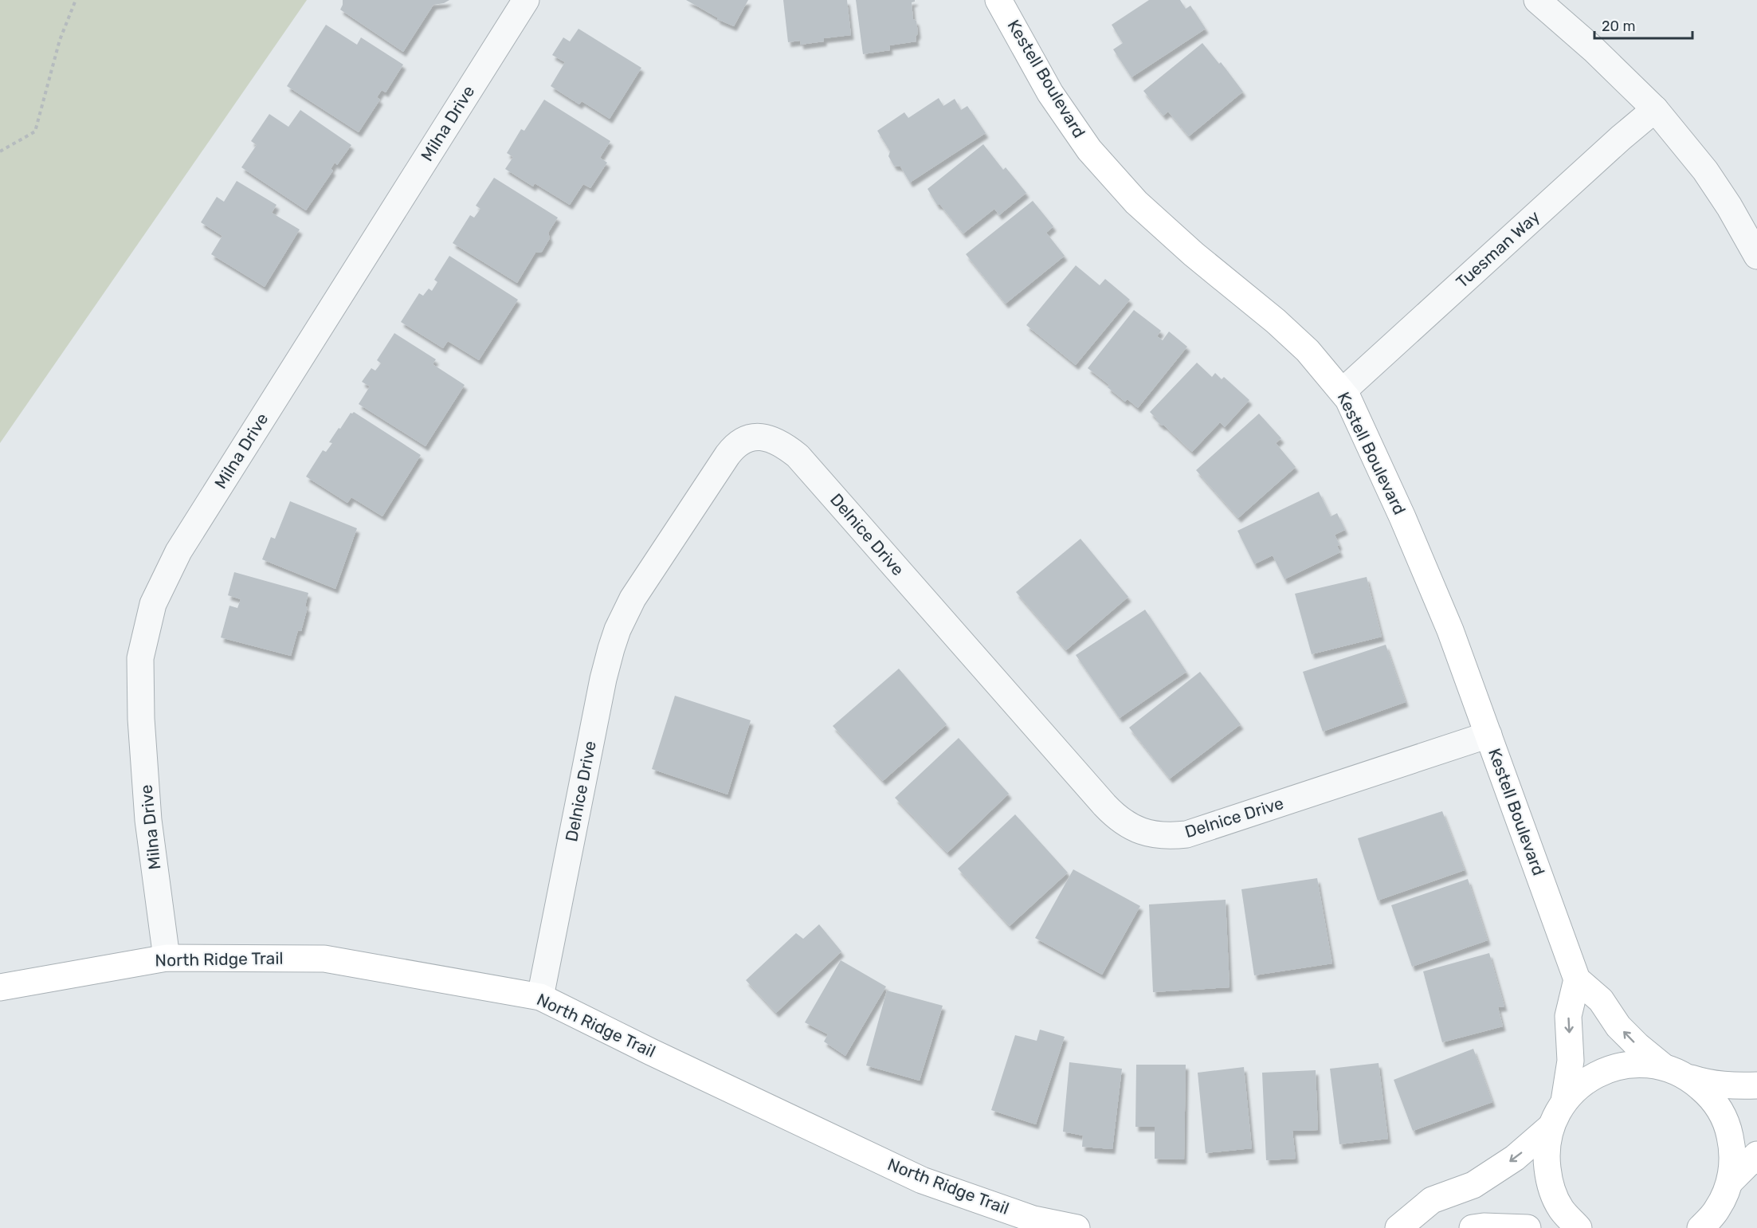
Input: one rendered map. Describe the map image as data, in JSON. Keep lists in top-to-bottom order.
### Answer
{
  "streets": {
    "street": [
      "Kestell Boulevard",
      "Milna Drive",
      "Tuesman Way",
      "Delnice Drive",
      "North Ridge Trail"
    ]
  },
  "crossings": [
    ["Kestell Boulevard", "Tuesman Way"],
    ["Kestell Boulevard", "Delnice Drive"],
    ["Milna Drive", "North Ridge Trail"],
    ["Delnice Drive", "North Ridge Trail"]
  ],
  "scale_bar": "20 m"
}
